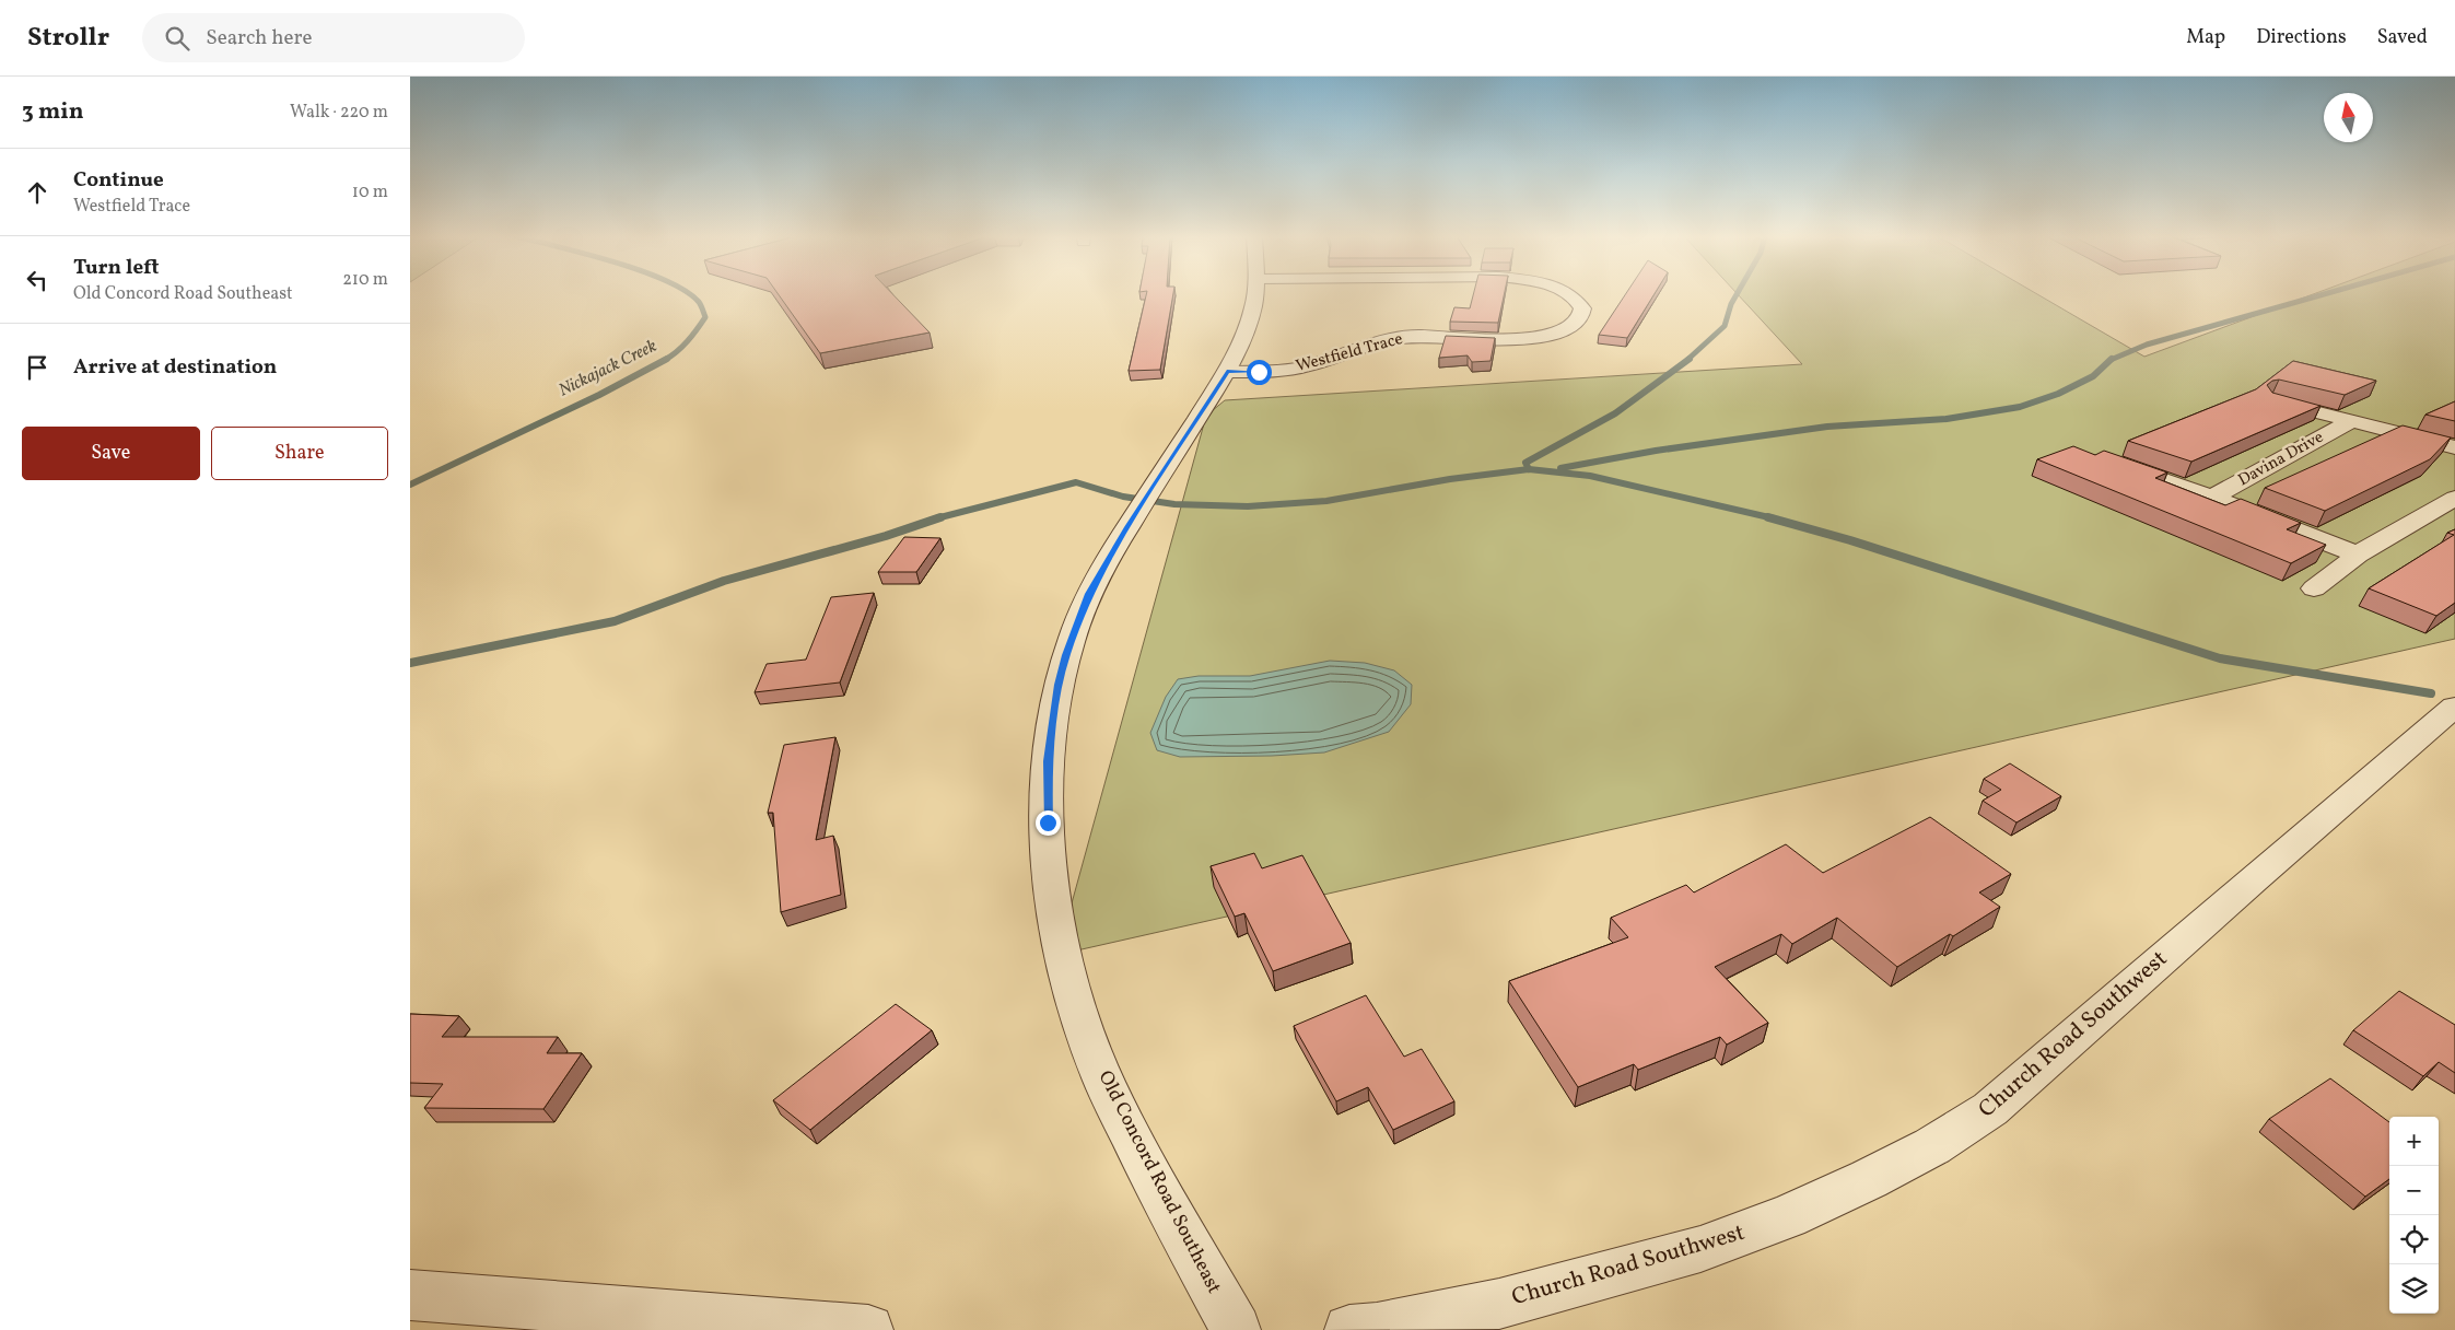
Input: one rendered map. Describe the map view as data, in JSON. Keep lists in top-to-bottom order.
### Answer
{
  "streets": {
    "street": [
      "Westfield Trace",
      "Davina Drive",
      "Church Road Southwest",
      "Old Concord Road Southeast"
    ]
  },
  "crossings": [
    ["Westfield Trace", "Old Concord Road Southeast"]
  ],
  "water": ["Nickajack Creek"],
  "north": "top",
  "page": {
    "header": "Strollr",
    "search": "Search here",
    "nav": ["Map", "Directions", "Saved"],
    "heading": ["3 min", "Walk · 220 m"],
    "list": [
      ["Continue", "Westfield Trace", "10 m"],
      ["Turn left", "Old Concord Road Southeast", "210 m"],
      "Arrive at destination"
    ],
    "buttons": ["Save", "Share"],
    "map_buttons": ["+", "−"]
  }
}
